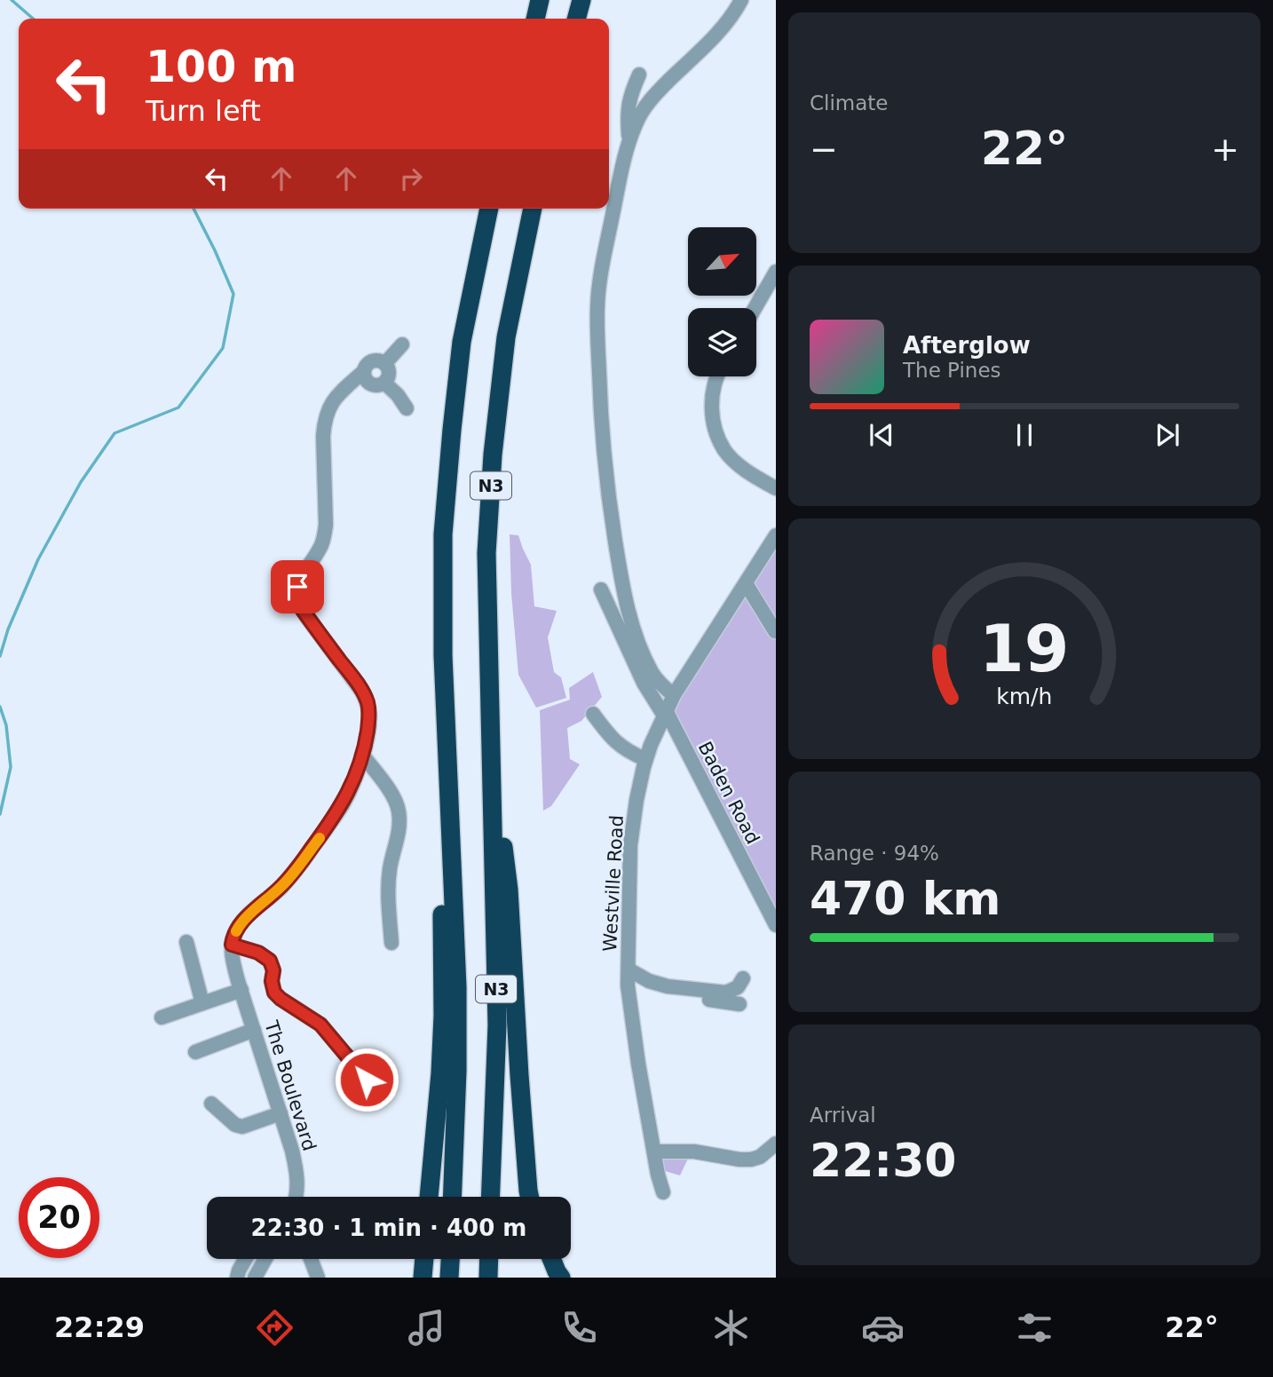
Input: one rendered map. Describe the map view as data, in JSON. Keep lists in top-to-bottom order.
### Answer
{
  "streets": {
    "highway": ["N3"],
    "street": ["Baden Road", "Westville Road", "The Boulevard"]
  },
  "crossings": [
    ["Baden Road", "Westville Road"]
  ],
  "north": "top right",
  "page": {
    "tile": [
      "Climate",
      ["Range · 94%", "470 km"],
      ["Arrival", "22:30"]
    ],
    "turn": ["100 m", "Turn left"],
    "heat": ["−", "22°", "+"],
    "song": ["Afterglow", "The Pines"],
    "limit": "20",
    "trip": "22:30 · 1 min · 400 m",
    "tabs": ["22:29", "22°"],
    "gauge": ["19", "km/h"]
  }
}
